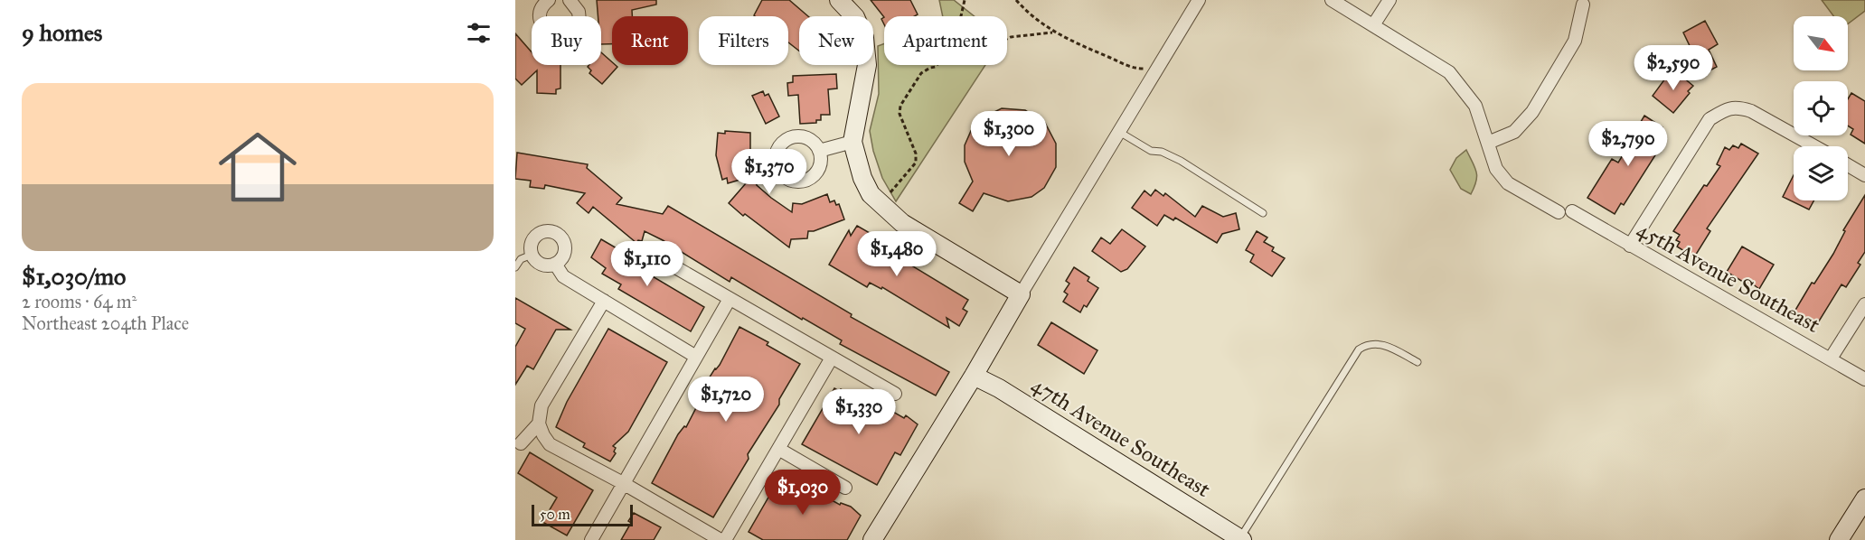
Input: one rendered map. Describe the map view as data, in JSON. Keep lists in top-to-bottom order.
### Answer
{
  "streets": {
    "street": ["45th Avenue Southeast", "47th Avenue Southeast"]
  },
  "scale_bar": "50 m",
  "north": "bottom right",
  "page": {
    "heading": "9 homes",
    "chip": [
      "Buy",
      "Rent",
      "Filters",
      "New",
      "Apartment"
    ],
    "price": [
      "$2,590",
      "$1,300",
      "$2,790",
      "$1,370",
      "$1,480",
      "$1,110",
      "$1,720",
      "$1,330",
      "$1,030"
    ],
    "list": [
      {
        "name": "$1,030/mo",
        "note": "2 rooms · 64 m² · Northeast 204th Place"
      }
    ],
    "scale": "50 m"
  }
}
